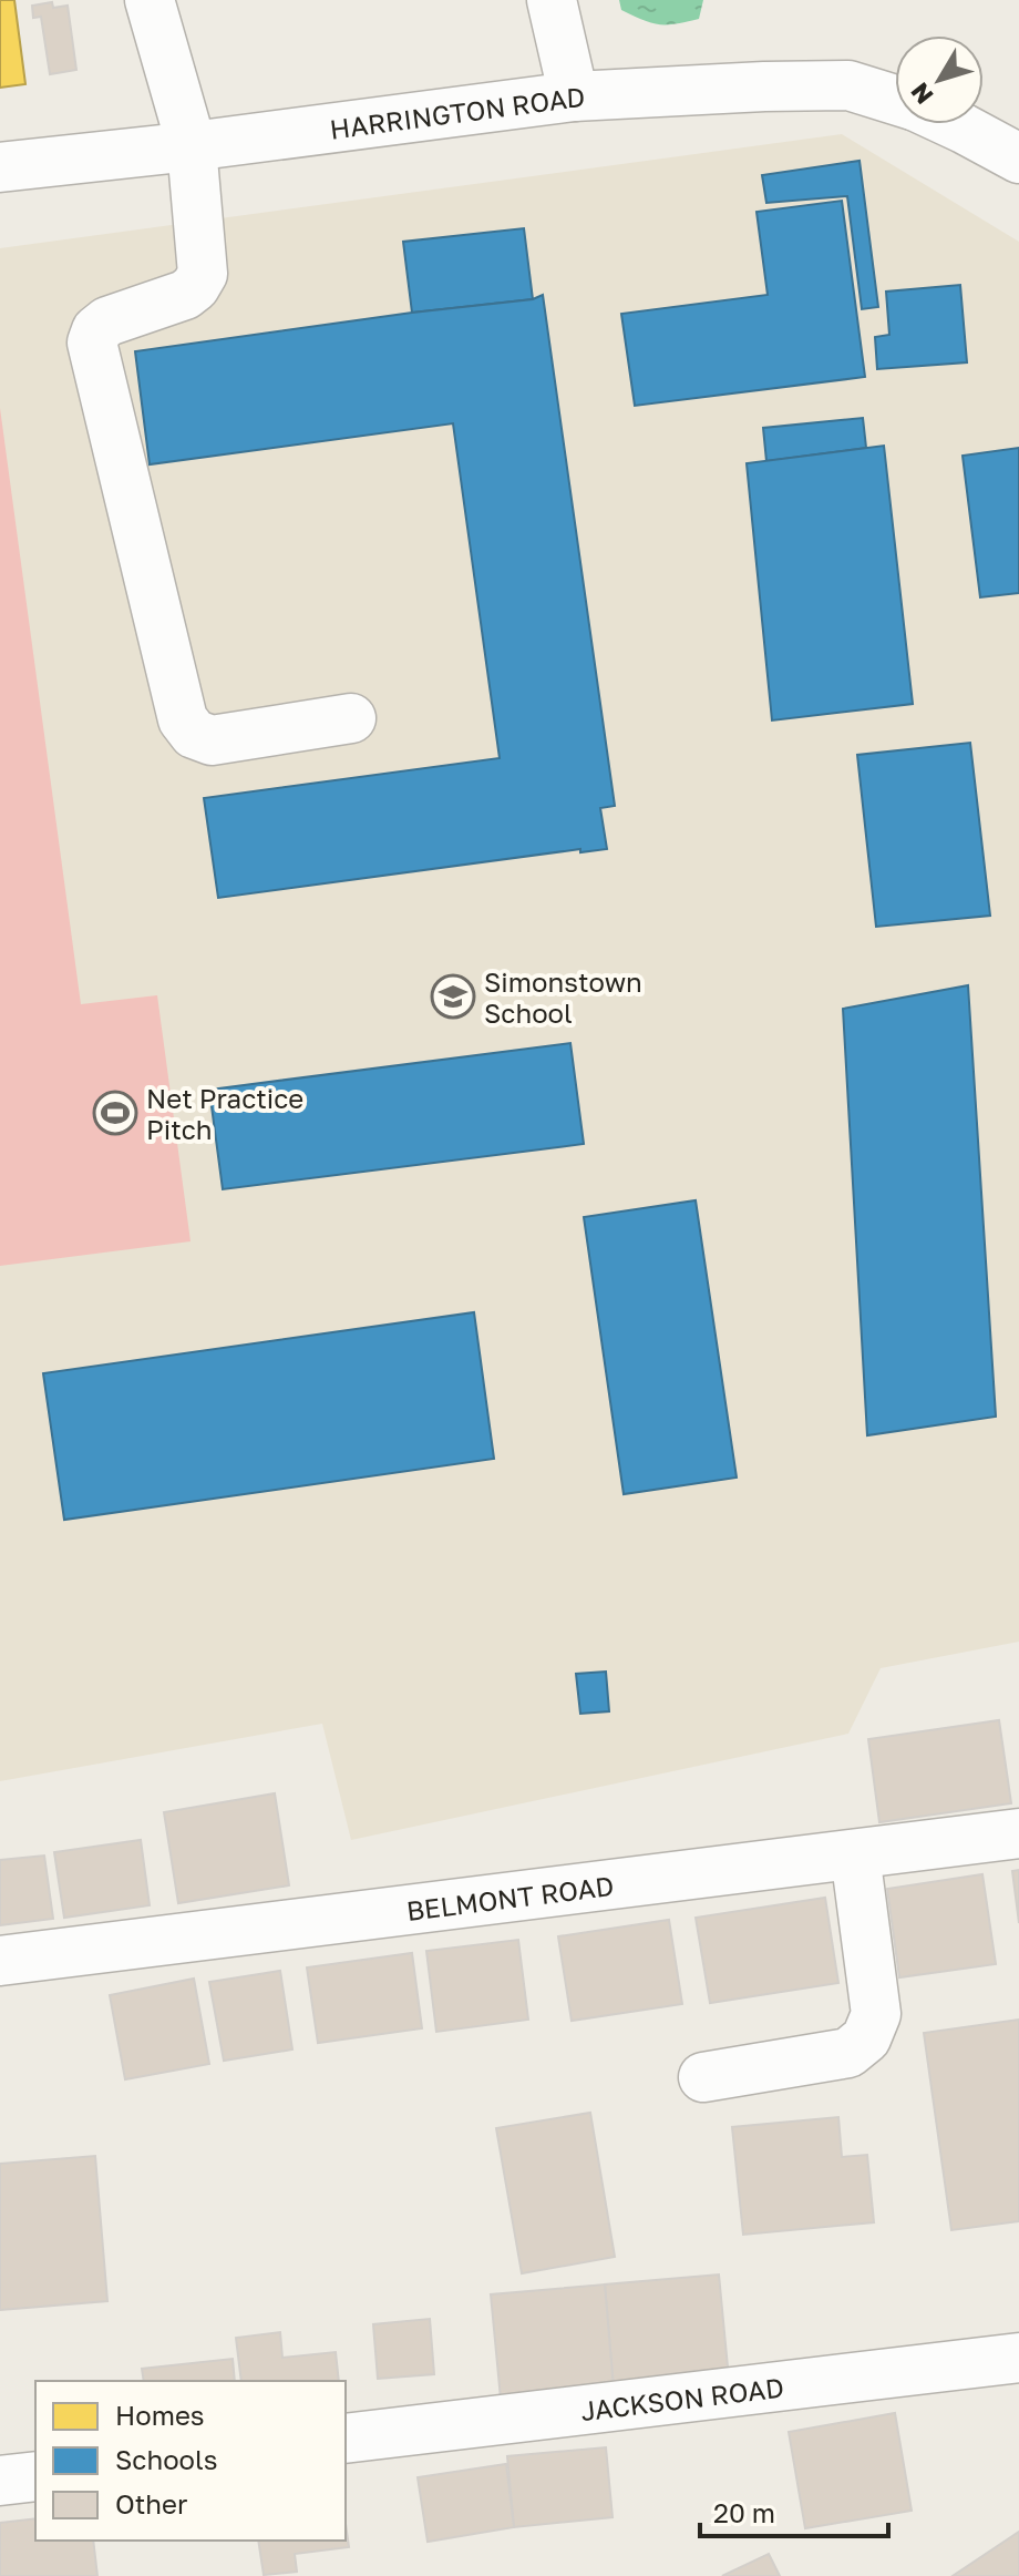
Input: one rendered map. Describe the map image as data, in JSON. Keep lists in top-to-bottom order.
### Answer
{
  "streets": {
    "street": ["HARRINGTON ROAD", "BELMONT ROAD", "JACKSON ROAD"]
  },
  "places": {
    "school or university": ["Simonstown School"],
    "sports": ["Net Practice Pitch"]
  },
  "legend": ["Homes", "Schools", "Other"],
  "scale_bar": "20 m",
  "north": "bottom left"
}
